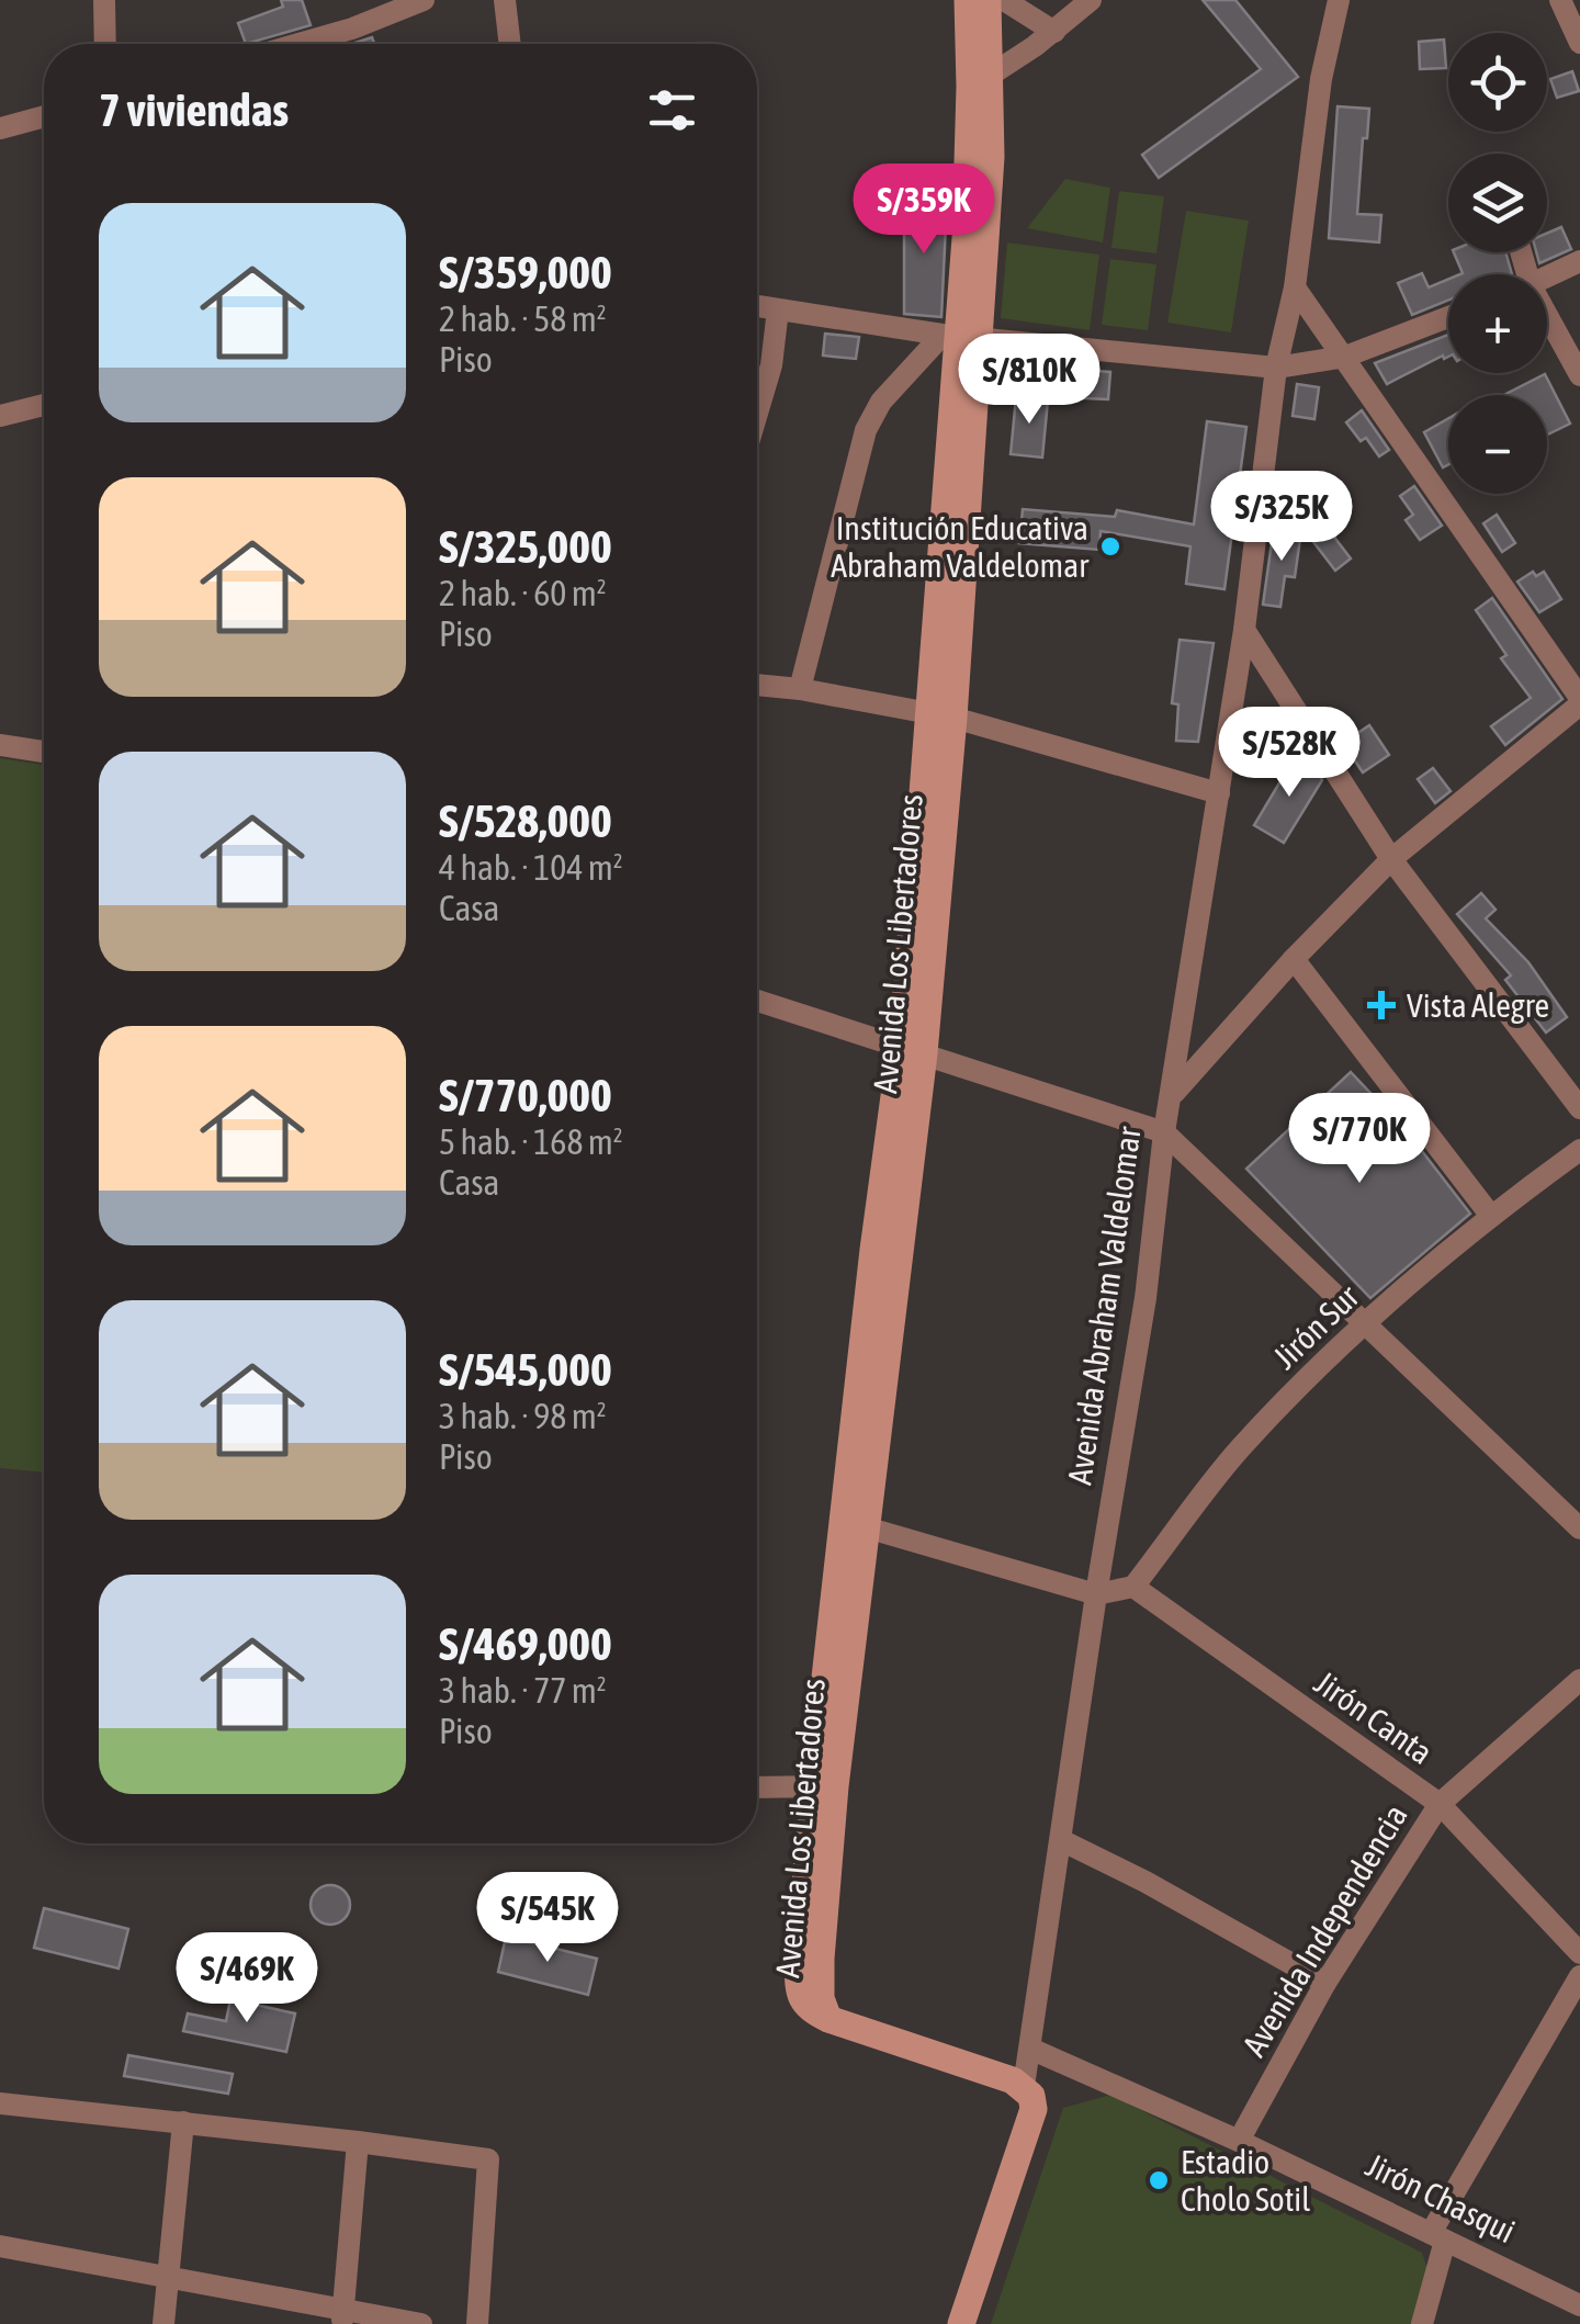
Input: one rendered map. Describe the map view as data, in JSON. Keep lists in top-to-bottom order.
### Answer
{
  "streets": {
    "street": [
      "Avenida Los Libertadores",
      "Avenida Abraham Valdelomar",
      "Jirón Sur",
      "Jirón Canta",
      "Avenida Independencia",
      "Jirón Chasqui"
    ]
  },
  "crossings": [
    ["Avenida Los Libertadores", "Avenida Abraham Valdelomar"],
    ["Avenida Abraham Valdelomar", "Jirón Chasqui"],
    ["Jirón Sur", "Jirón Canta"],
    ["Jirón Canta", "Avenida Independencia"],
    ["Avenida Independencia", "Jirón Chasqui"]
  ],
  "places": {
    "other": ["Institución Educativa Abraham Valdelomar", "Estadio Cholo Sotil"],
    "health": ["Vista Alegre"]
  },
  "page": {
    "map_buttons": ["+", "−"],
    "heading": "7 viviendas",
    "price": [
      "S/359K",
      "S/810K",
      "S/325K",
      "S/528K",
      "S/770K",
      "S/545K",
      "S/469K"
    ],
    "list": [
      {
        "name": "S/359,000",
        "note": "2 hab. · 58 m² · Piso"
      },
      {
        "name": "S/325,000",
        "note": "2 hab. · 60 m² · Piso"
      },
      {
        "name": "S/528,000",
        "note": "4 hab. · 104 m² · Casa"
      },
      {
        "name": "S/770,000",
        "note": "5 hab. · 168 m² · Casa"
      },
      {
        "name": "S/545,000",
        "note": "3 hab. · 98 m² · Piso"
      },
      {
        "name": "S/469,000",
        "note": "3 hab. · 77 m² · Piso"
      }
    ]
  }
}
